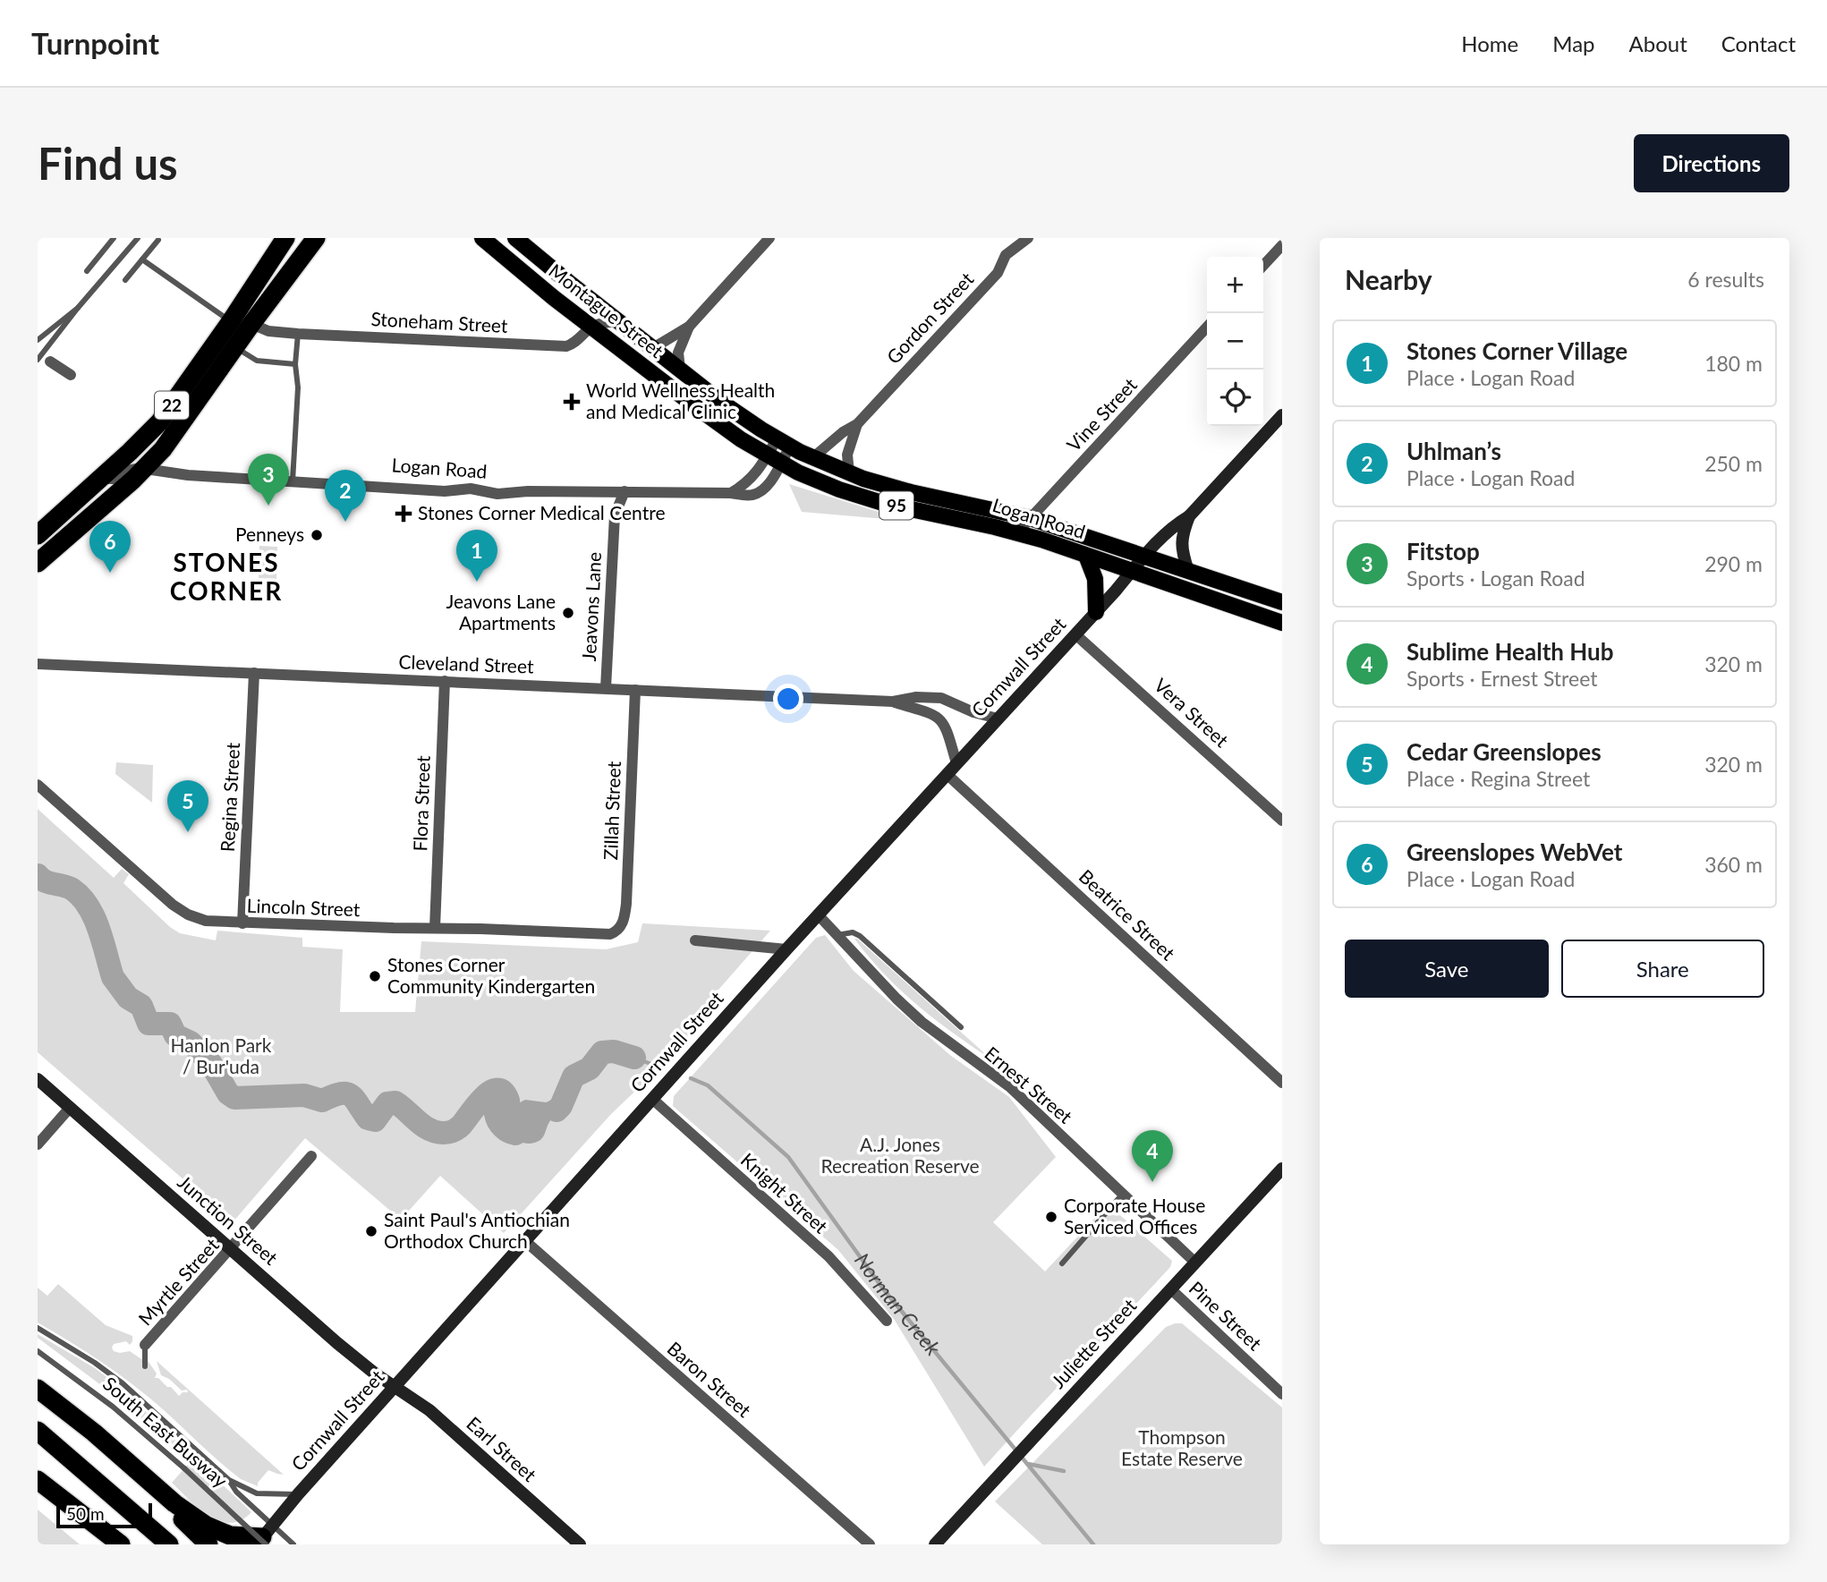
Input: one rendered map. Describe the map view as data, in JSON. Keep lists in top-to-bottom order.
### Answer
{
  "streets": {
    "highway": ["22", "Logan Road"],
    "main road": [
      "Montague Street",
      "95",
      "Cornwall Street",
      "Junction Street",
      "Juliette Street",
      "Earl Street"
    ],
    "street": [
      "Gordon Street",
      "Stoneham Street",
      "Vine Street",
      "Jeavons Lane",
      "Cleveland Street",
      "Vera Street",
      "Regina Street",
      "Flora Street",
      "Zillah Street",
      "Lincoln Street",
      "Beatrice Street",
      "Ernest Street",
      "Knight Street",
      "Myrtle Street",
      "Pine Street",
      "Baron Street"
    ],
    "lane": ["South East Busway"]
  },
  "crossings": [
    ["Montague Street", "Stoneham Street"],
    ["Montague Street", "Logan Road"],
    ["Gordon Street", "Logan Road"],
    ["Stoneham Street", "22"],
    ["22", "Logan Road"],
    ["Vine Street", "Logan Road"],
    ["Logan Road", "Jeavons Lane"],
    ["Logan Road", "Cornwall Street"],
    ["Jeavons Lane", "Cleveland Street"],
    ["Cleveland Street", "Cornwall Street"],
    ["Cleveland Street", "Regina Street"],
    ["Cleveland Street", "Flora Street"],
    ["Cleveland Street", "Zillah Street"],
    ["Cornwall Street", "Vera Street"],
    ["Cornwall Street", "Beatrice Street"],
    ["Cornwall Street", "Ernest Street"],
    ["Cornwall Street", "Knight Street"],
    ["Cornwall Street", "Junction Street"],
    ["Cornwall Street", "Baron Street"],
    ["Cornwall Street", "South East Busway"],
    ["Cornwall Street", "Earl Street"],
    ["Regina Street", "Lincoln Street"],
    ["Flora Street", "Lincoln Street"],
    ["Zillah Street", "Lincoln Street"],
    ["Ernest Street", "Juliette Street"],
    ["Junction Street", "Myrtle Street"],
    ["Junction Street", "Earl Street"],
    ["Pine Street", "Juliette Street"]
  ],
  "districts": ["STONES CORNER"],
  "water": ["Norman Creek"],
  "parks": ["Hanlon Park / Bur'uda", "A.J. Jones Recreation Reserve", "Thompson Estate Reserve"],
  "places": {
    "health": ["World Wellness Health and Medical Clinic", "Stones Corner Medical Centre"],
    "other": [
      "Penneys",
      "Jeavons Lane Apartments",
      "Stones Corner Community Kindergarten",
      "Corporate House Serviced Offices",
      "Saint Paul's Antiochian Orthodox Church"
    ]
  },
  "scale_bar": "50 m",
  "page": {
    "header": "Turnpoint",
    "nav": [
      "Home",
      "Map",
      "About",
      "Contact"
    ],
    "buttons": [
      "Directions",
      ["Save", "Share"]
    ],
    "title": "Find us",
    "heading": ["Nearby", "6 results"],
    "map_buttons": ["+", "−"],
    "list": [
      {
        "mark": "1",
        "name": "Stones Corner Village",
        "note": "Place · Logan Road",
        "value": "180 m"
      },
      {
        "mark": "2",
        "name": "Uhlman’s",
        "note": "Place · Logan Road",
        "value": "250 m"
      },
      {
        "mark": "3",
        "name": "Fitstop",
        "note": "Sports · Logan Road",
        "value": "290 m"
      },
      {
        "mark": "4",
        "name": "Sublime Health Hub",
        "note": "Sports · Ernest Street",
        "value": "320 m"
      },
      {
        "mark": "5",
        "name": "Cedar Greenslopes",
        "note": "Place · Regina Street",
        "value": "320 m"
      },
      {
        "mark": "6",
        "name": "Greenslopes WebVet",
        "note": "Place · Logan Road",
        "value": "360 m"
      }
    ],
    "pins": [
      "3",
      "2",
      "6",
      "1",
      "5",
      "4"
    ],
    "scale": "50 m"
  }
}
